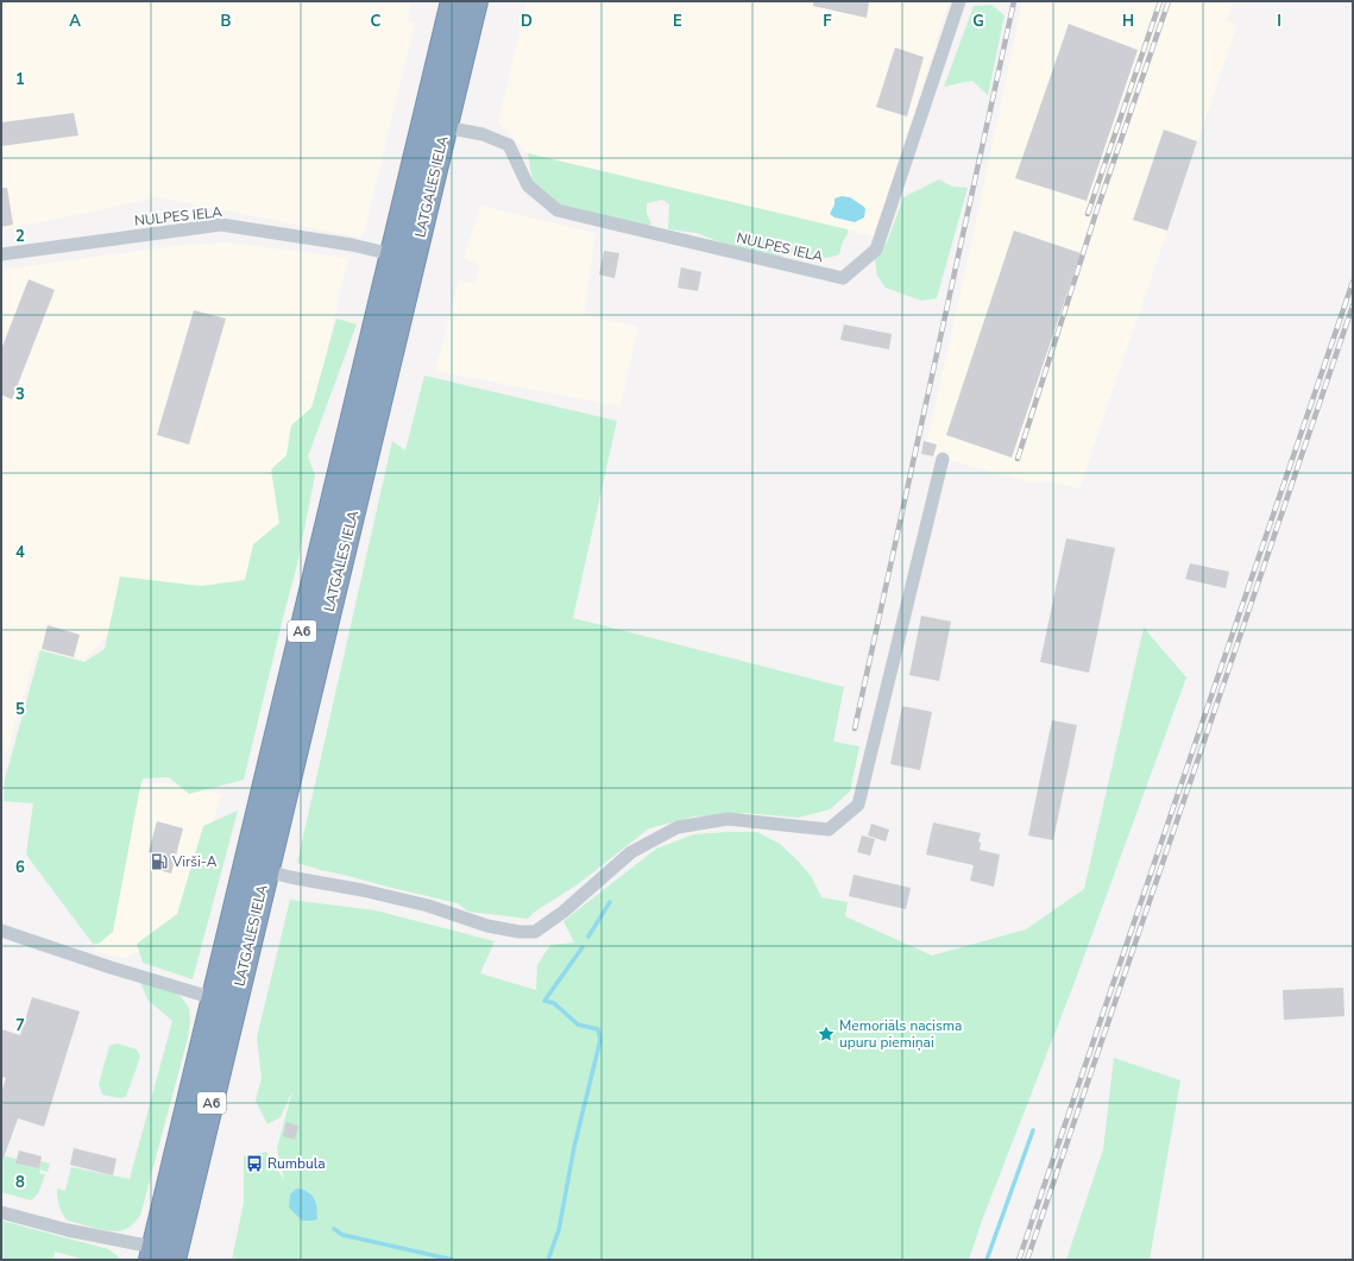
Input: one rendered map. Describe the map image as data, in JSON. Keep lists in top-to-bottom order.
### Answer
{
  "streets": {
    "highway": ["LATGALES IELA", "A6"],
    "street": ["NULPES IELA"]
  },
  "crossings": [
    ["LATGALES IELA", "NULPES IELA"]
  ],
  "places": {
    "fuel station": ["Virši-A"],
    "place": ["Memoriāls nacisma upuru piemiņai"],
    "bus stop": ["Rumbula"]
  },
  "grid": {
    "columns": [
      "A",
      "B",
      "C",
      "D",
      "E",
      "F",
      "G",
      "H",
      "I"
    ],
    "rows": [
      "1",
      "2",
      "3",
      "4",
      "5",
      "6",
      "7",
      "8"
    ]
  }
}
